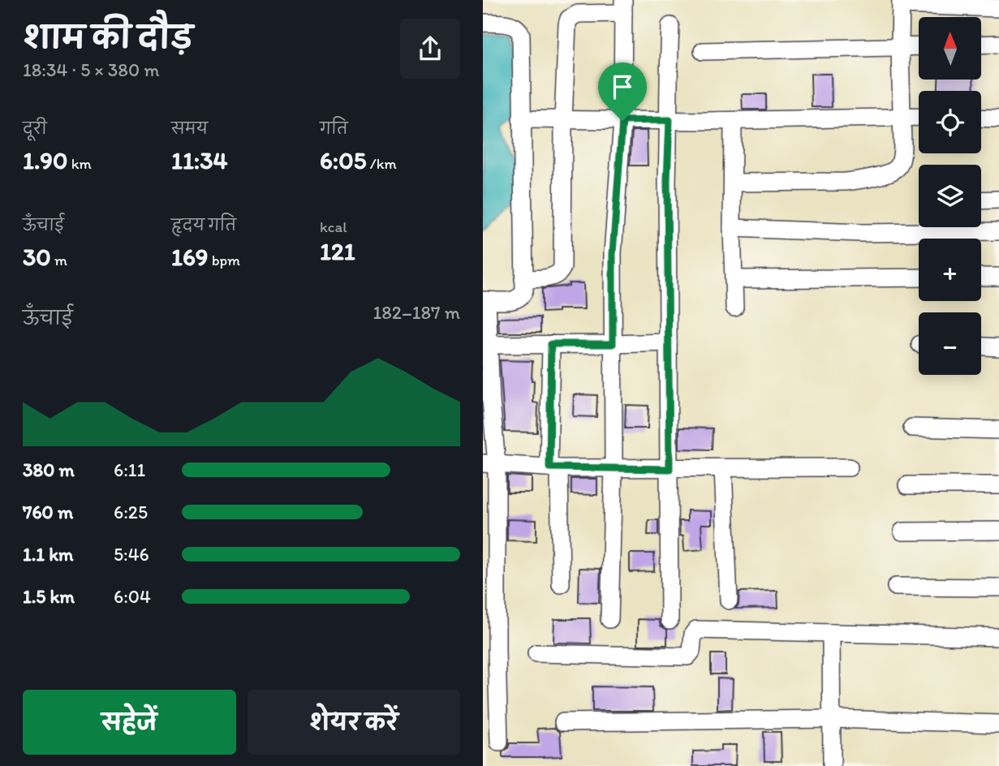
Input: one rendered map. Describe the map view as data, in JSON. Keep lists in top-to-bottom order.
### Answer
{
  "north": "top",
  "page": {
    "heading": ["शाम की दौड़", "18:34 · 5 × 380 m"],
    "map_buttons": ["+", "−"],
    "stats": [
      ["दूरी", "1.90 km"],
      ["समय", "11:34"],
      ["गति", "6:05 /km"],
      ["ऊँचाई", "30 m"],
      ["हृदय गति", "169 bpm"],
      ["kcal", "121"]
    ],
    "chart": ["ऊँचाई", "182–187 m"],
    "list": [
      {
        "name": "380 m",
        "note": "6:11"
      },
      {
        "name": "760 m",
        "note": "6:25"
      },
      {
        "name": "1.1 km",
        "note": "5:46"
      },
      {
        "name": "1.5 km",
        "note": "6:04"
      }
    ],
    "buttons": ["सहेजें", "शेयर करें"]
  }
}
